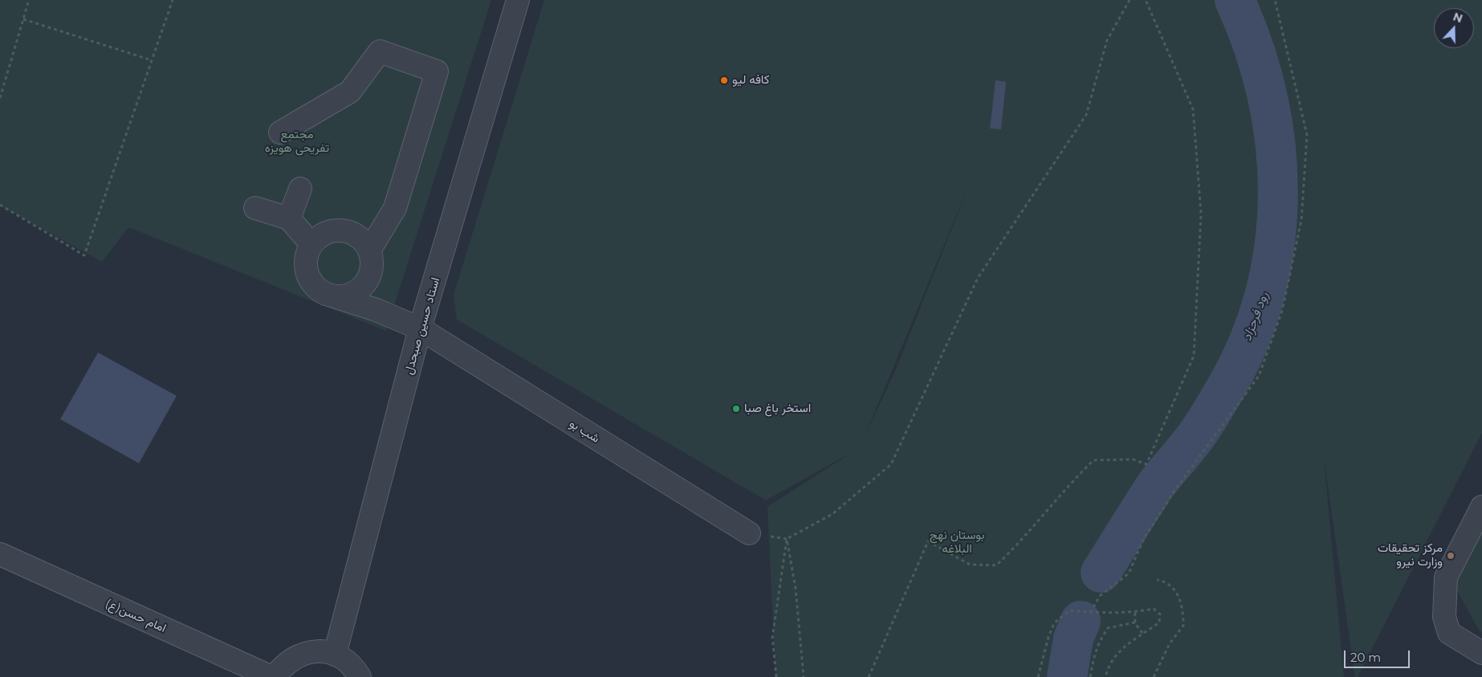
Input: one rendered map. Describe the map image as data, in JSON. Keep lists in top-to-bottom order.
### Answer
{
  "streets": {
    "street": ["استاد حسین صبحدل", "شب بو", "امام حسن(ع)"]
  },
  "crossings": [
    ["استاد حسین صبحدل", "شب بو"]
  ],
  "water": ["رود فرحزاد"],
  "parks": ["مجتمع تفریحی هویزه", "بوستان نهج البلاغه"],
  "places": ["کافه لیو", "استخر باغ صبا", "مرکز تحقیقات وزارت نیرو"],
  "scale_bar": "20 m",
  "north": "top"
}
